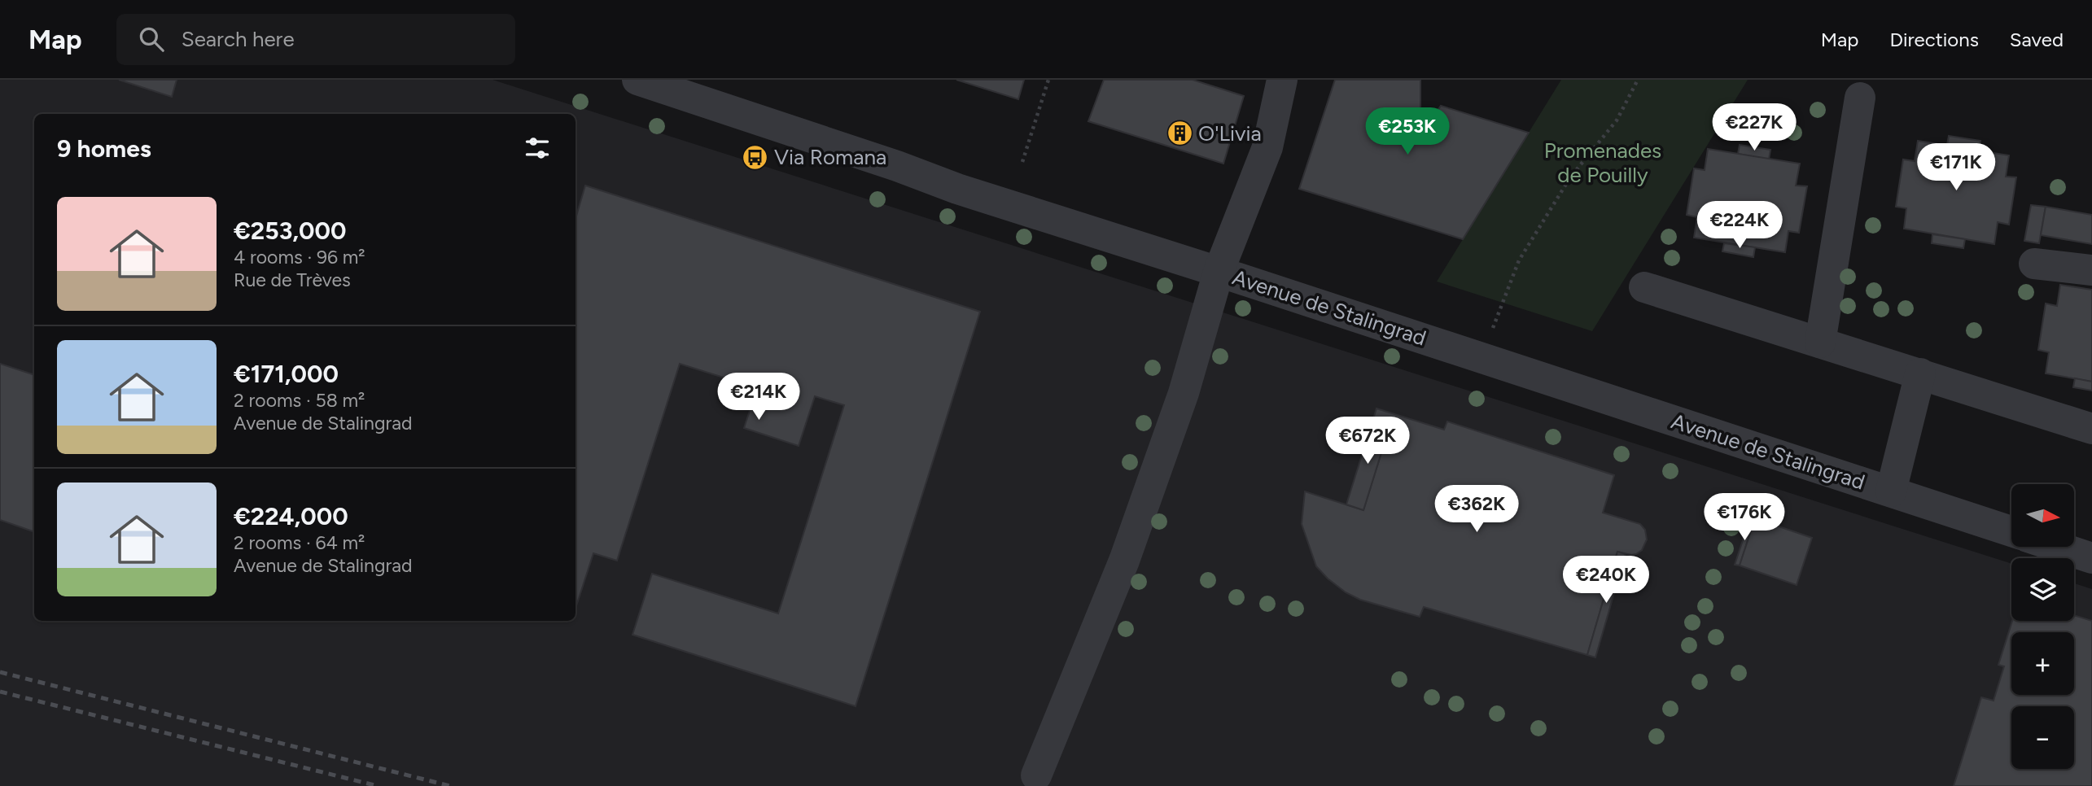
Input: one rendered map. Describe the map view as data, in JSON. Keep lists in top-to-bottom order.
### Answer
{
  "streets": {
    "street": ["Avenue de Stalingrad"]
  },
  "parks": ["Promenades de Pouilly"],
  "places": {
    "building": ["O'Livia"],
    "bus stop": ["Via Romana"]
  },
  "north": "right",
  "page": {
    "header": "Map",
    "search": "Search here",
    "nav": ["Map", "Directions", "Saved"],
    "price": [
      "€227K",
      "€253K",
      "€171K",
      "€224K",
      "€214K",
      "€672K",
      "€362K",
      "€176K",
      "€240K"
    ],
    "heading": "9 homes",
    "list": [
      {
        "name": "€253,000",
        "note": "4 rooms · 96 m² · Rue de Trèves"
      },
      {
        "name": "€171,000",
        "note": "2 rooms · 58 m² · Avenue de Stalingrad"
      },
      {
        "name": "€224,000",
        "note": "2 rooms · 64 m² · Avenue de Stalingrad"
      }
    ],
    "map_buttons": ["+", "−"]
  }
}
